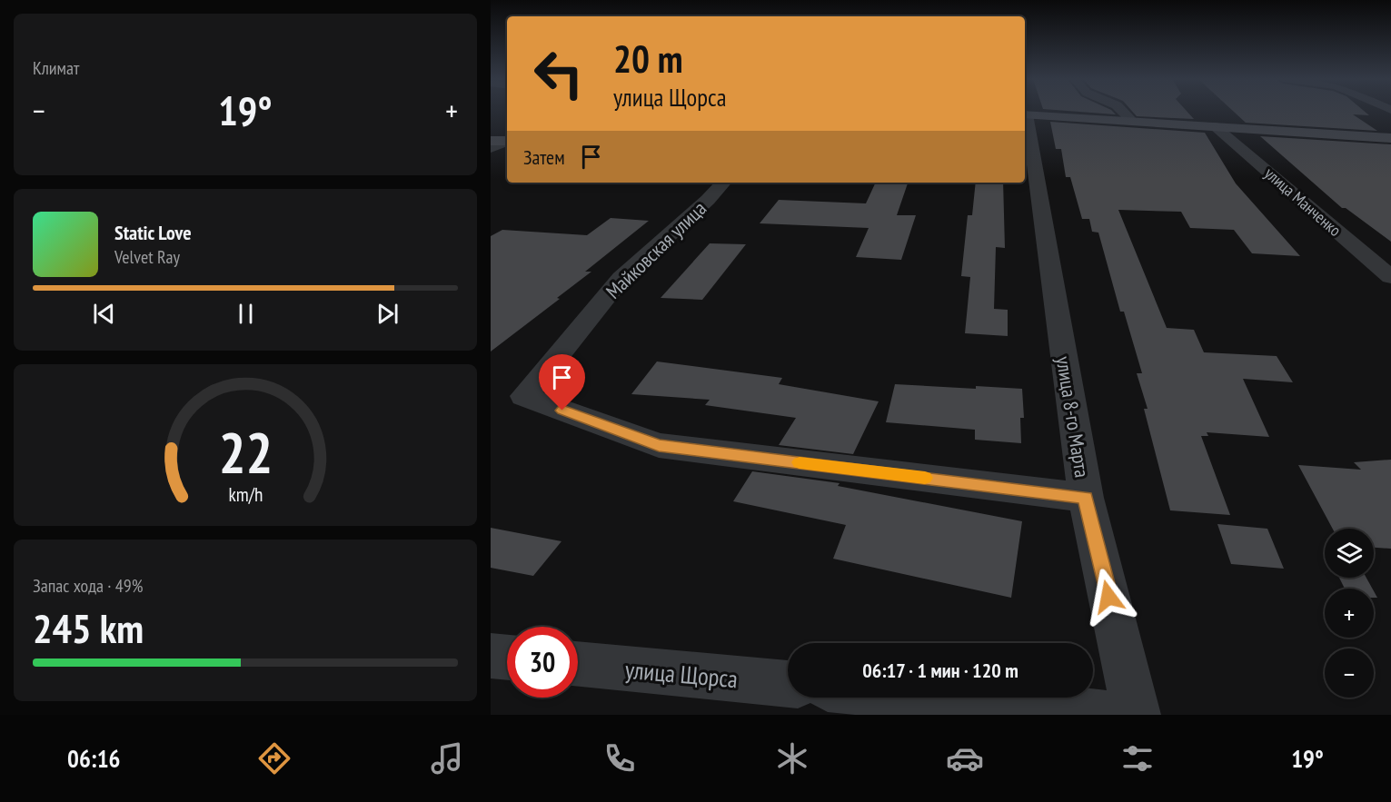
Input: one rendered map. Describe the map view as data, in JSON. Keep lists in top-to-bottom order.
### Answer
{
  "streets": {
    "street": [
      "улица Манченко",
      "Майковская улица",
      "улица 8-го Марта",
      "улица Щорса"
    ]
  },
  "crossings": [
    ["Майковская улица", "улица 8-го Марта"]
  ],
  "page": {
    "tile": [
      "Климат",
      ["Запас хода · 49%", "245 km"]
    ],
    "turn": ["20 m", "улица Щорса"],
    "heat": ["−", "19°", "+"],
    "then": "Затем",
    "song": ["Static Love", "Velvet Ray"],
    "map_buttons": ["+", "−"],
    "limit": "30",
    "trip": "06:17 · 1 мин · 120 m",
    "tabs": ["06:16", "19°"],
    "gauge": ["22", "km/h"]
  }
}
